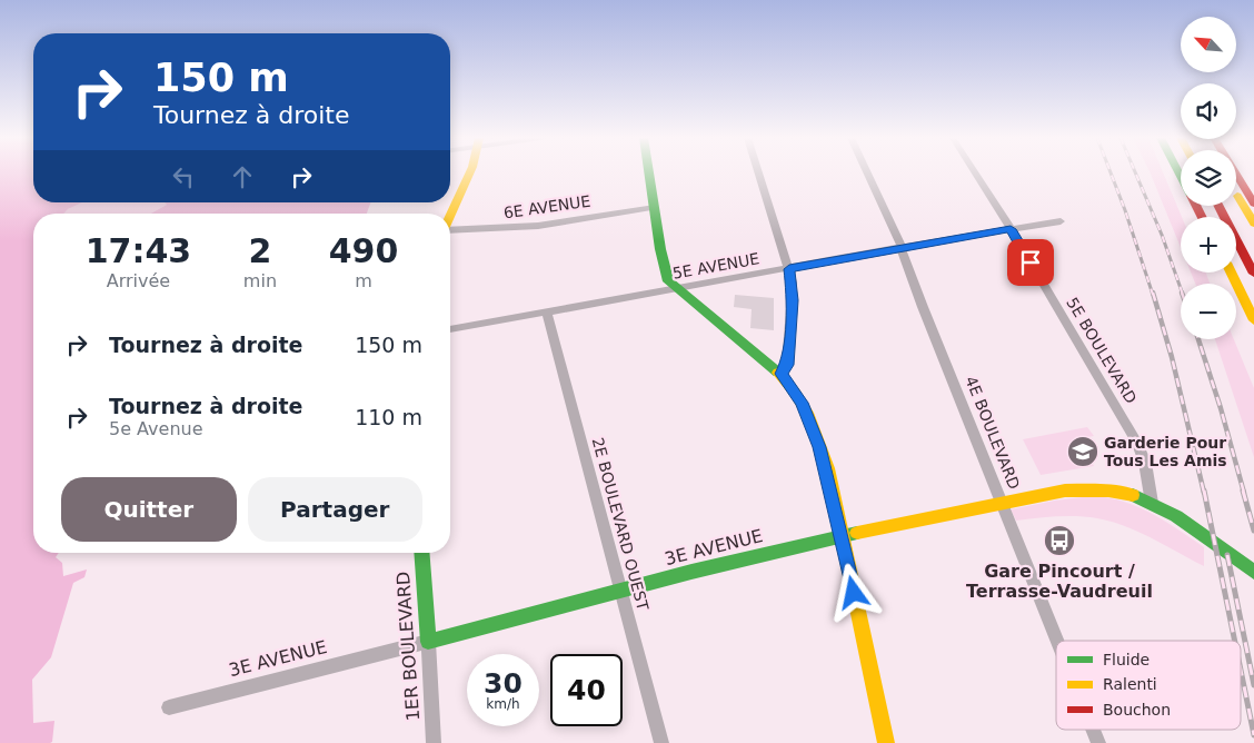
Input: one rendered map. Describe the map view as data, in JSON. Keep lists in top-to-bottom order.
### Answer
{
  "streets": {
    "main road": ["3E AVENUE", "1ER BOULEVARD"],
    "street": [
      "6E AVENUE",
      "5E AVENUE",
      "5E BOULEVARD",
      "4E BOULEVARD",
      "2E BOULEVARD OUEST"
    ]
  },
  "crossings": [
    ["5E AVENUE", "5E BOULEVARD"],
    ["5E AVENUE", "4E BOULEVARD"],
    ["5E AVENUE", "2E BOULEVARD OUEST"],
    ["5E BOULEVARD", "3E AVENUE"],
    ["4E BOULEVARD", "3E AVENUE"],
    ["2E BOULEVARD OUEST", "3E AVENUE"],
    ["3E AVENUE", "1ER BOULEVARD"]
  ],
  "places": {
    "school or university": ["Garderie Pour Tous Les Amis"],
    "bus stop": ["Gare Pincourt / Terrasse-Vaudreuil"]
  },
  "legend": ["Fluide", "Ralenti", "Bouchon"],
  "north": "top left",
  "page": {
    "map_buttons": ["+", "−"],
    "turn": ["150 m", "Tournez à droite"],
    "eta": [
      "17:43",
      "Arrivée",
      "2",
      "min",
      "490",
      "m"
    ],
    "list": [
      {
        "name": "Tournez à droite",
        "value": "150 m"
      },
      {
        "name": "Tournez à droite",
        "note": "5e Avenue",
        "value": "110 m"
      }
    ],
    "buttons": ["Quitter", "Partager"],
    "speed": "30 km/h",
    "limit": "40"
  }
}
